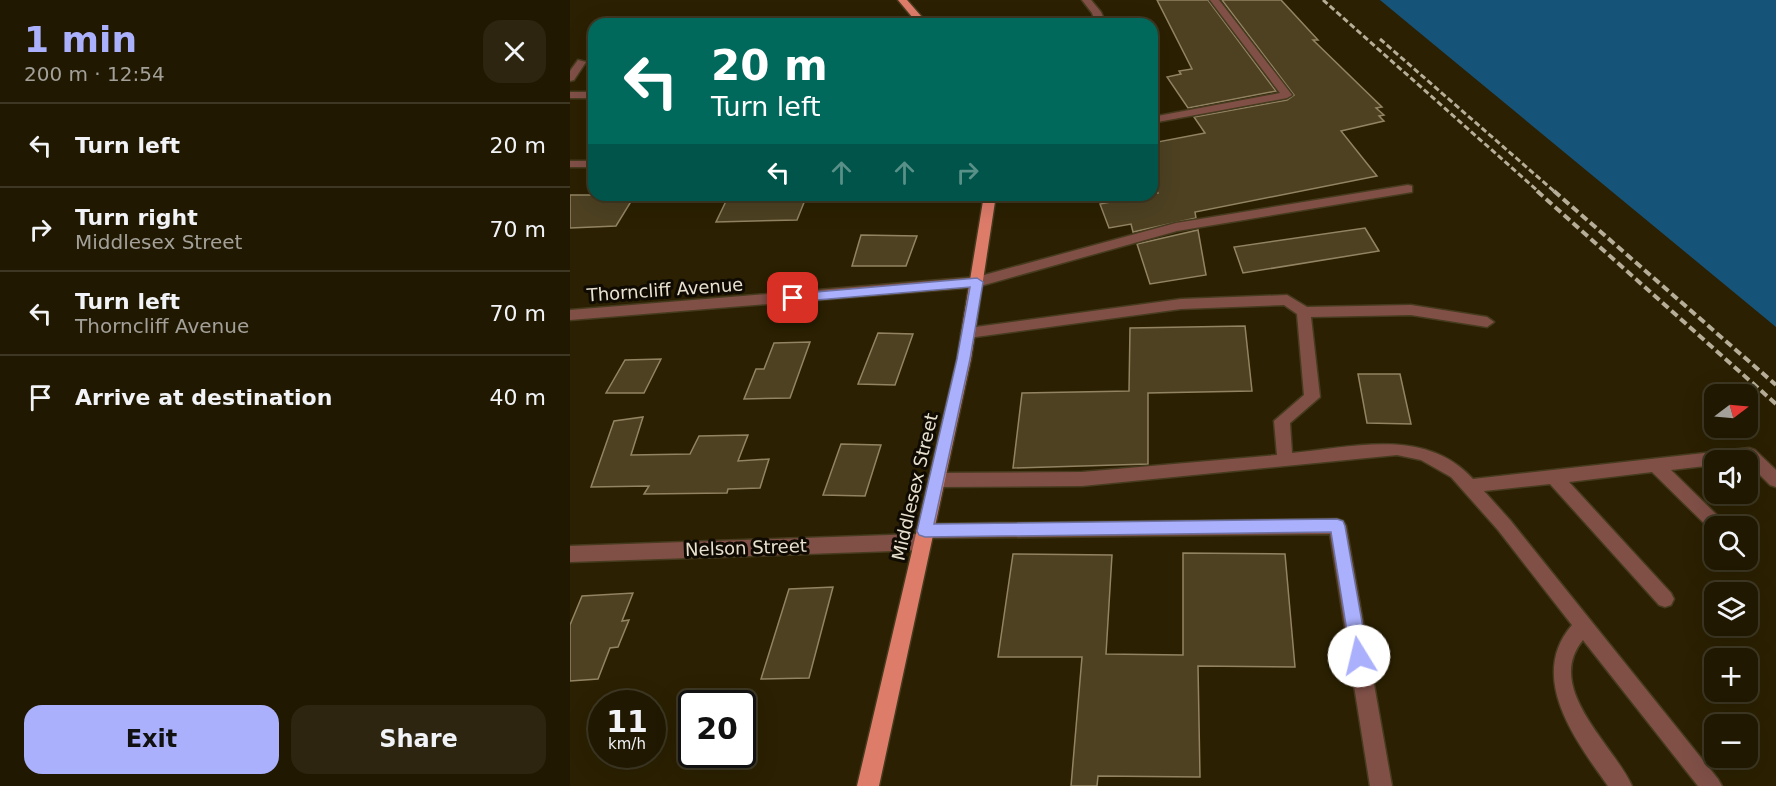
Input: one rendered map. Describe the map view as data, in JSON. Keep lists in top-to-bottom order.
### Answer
{
  "streets": {
    "main road": ["Middlesex Street"],
    "street": ["Thorncliff Avenue", "Nelson Street"]
  },
  "crossings": [
    ["Thorncliff Avenue", "Middlesex Street"],
    ["Middlesex Street", "Nelson Street"]
  ],
  "north": "right",
  "page": {
    "heading": ["1 min", "200 m · 12:54"],
    "turn": ["20 m", "Turn left"],
    "list": [
      {
        "name": "Turn left",
        "value": "20 m"
      },
      {
        "name": "Turn right",
        "note": "Middlesex Street",
        "value": "70 m"
      },
      {
        "name": "Turn left",
        "note": "Thorncliff Avenue",
        "value": "70 m"
      },
      {
        "name": "Arrive at destination",
        "value": "40 m"
      }
    ],
    "map_buttons": ["+", "−"],
    "speed": "11 km/h",
    "limit": "20",
    "buttons": ["Exit", "Share"]
  }
}
